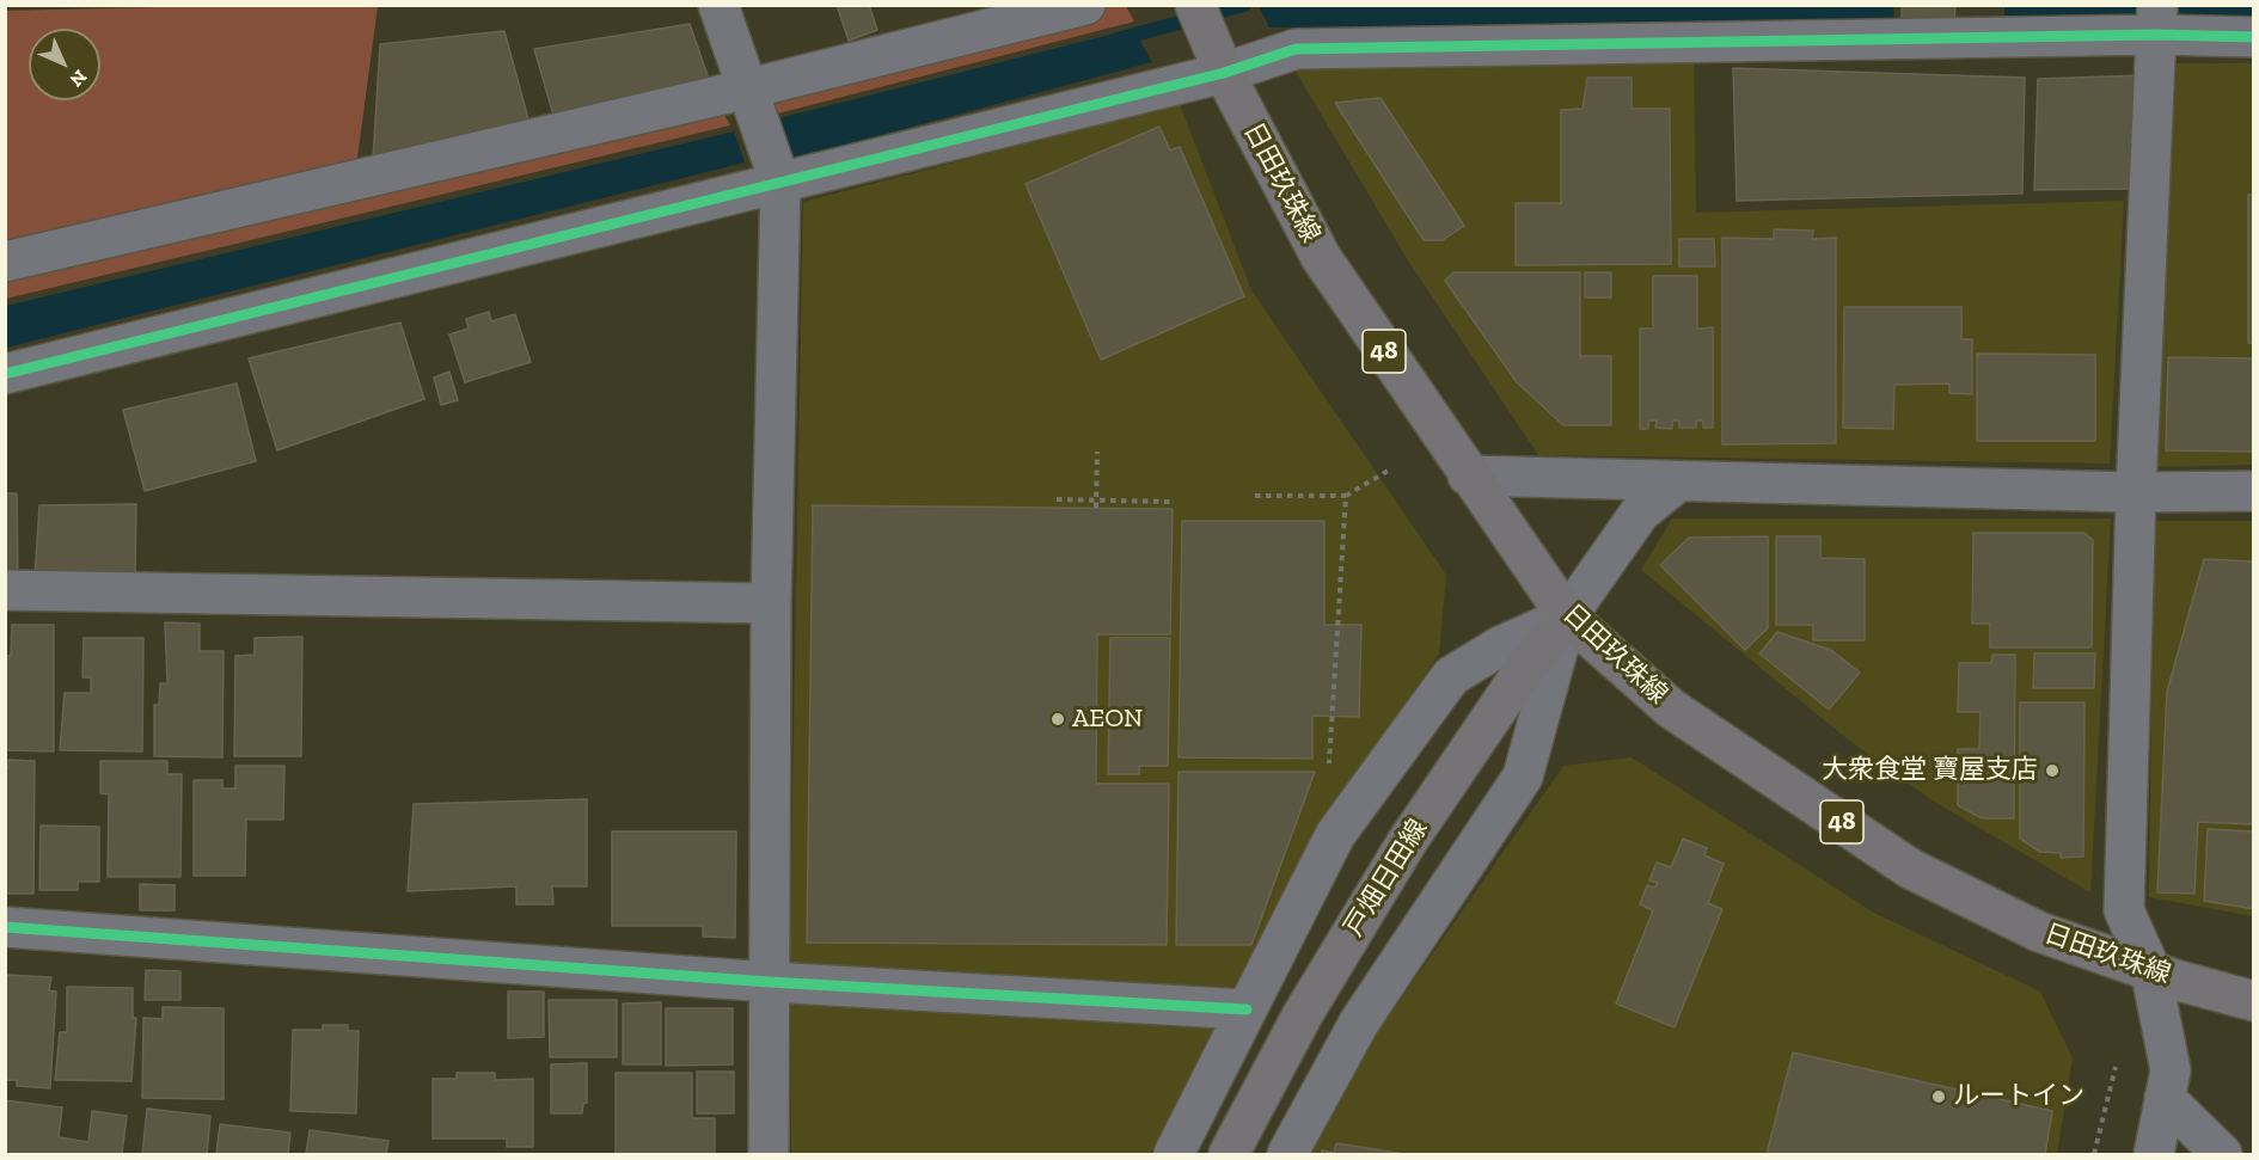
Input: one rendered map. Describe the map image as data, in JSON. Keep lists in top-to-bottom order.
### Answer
{
  "streets": {
    "main road": ["日田玖珠線", "48", "戸畑日田線"]
  },
  "crossings": [
    ["日田玖珠線", "戸畑日田線"]
  ],
  "places": ["AEON", "大衆食堂 寶屋支店", "ルートイン"],
  "north": "bottom right"
}
